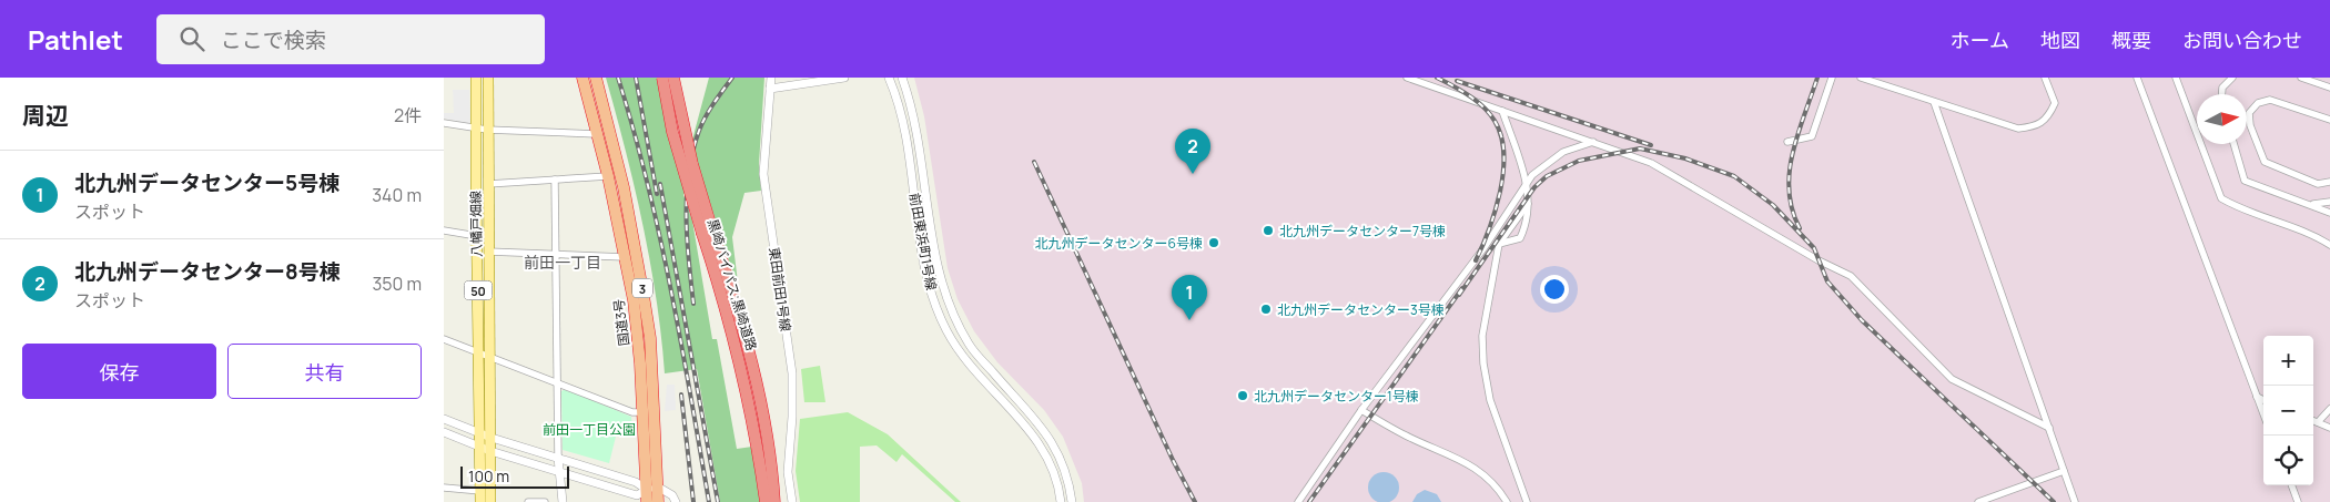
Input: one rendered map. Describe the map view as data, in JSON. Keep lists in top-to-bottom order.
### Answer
{
  "streets": {
    "highway": ["黒崎バイパス;黒崎道路", "3", "国道3号"],
    "main road": ["八幡戸畑線", "50"],
    "street": ["前田東浜町1号線", "東田前田1号線"]
  },
  "districts": ["前田一丁目"],
  "parks": ["前田一丁目公園"],
  "places": [
    "北九州データセンター7号棟",
    "北九州データセンター6号棟",
    "北九州データセンター3号棟",
    "北九州データセンター1号棟"
  ],
  "scale_bar": "100 m",
  "north": "right",
  "page": {
    "header": "Pathlet",
    "search": "ここで検索",
    "nav": [
      "ホーム",
      "地図",
      "概要",
      "お問い合わせ"
    ],
    "heading": ["周辺", "2件"],
    "pins": ["2", "1"],
    "list": [
      {
        "mark": "1",
        "name": "北九州データセンター5号棟",
        "note": "スポット",
        "value": "340 m"
      },
      {
        "mark": "2",
        "name": "北九州データセンター8号棟",
        "note": "スポット",
        "value": "350 m"
      }
    ],
    "buttons": ["保存", "共有"],
    "map_buttons": ["+", "−"],
    "scale": "100 m"
  }
}
